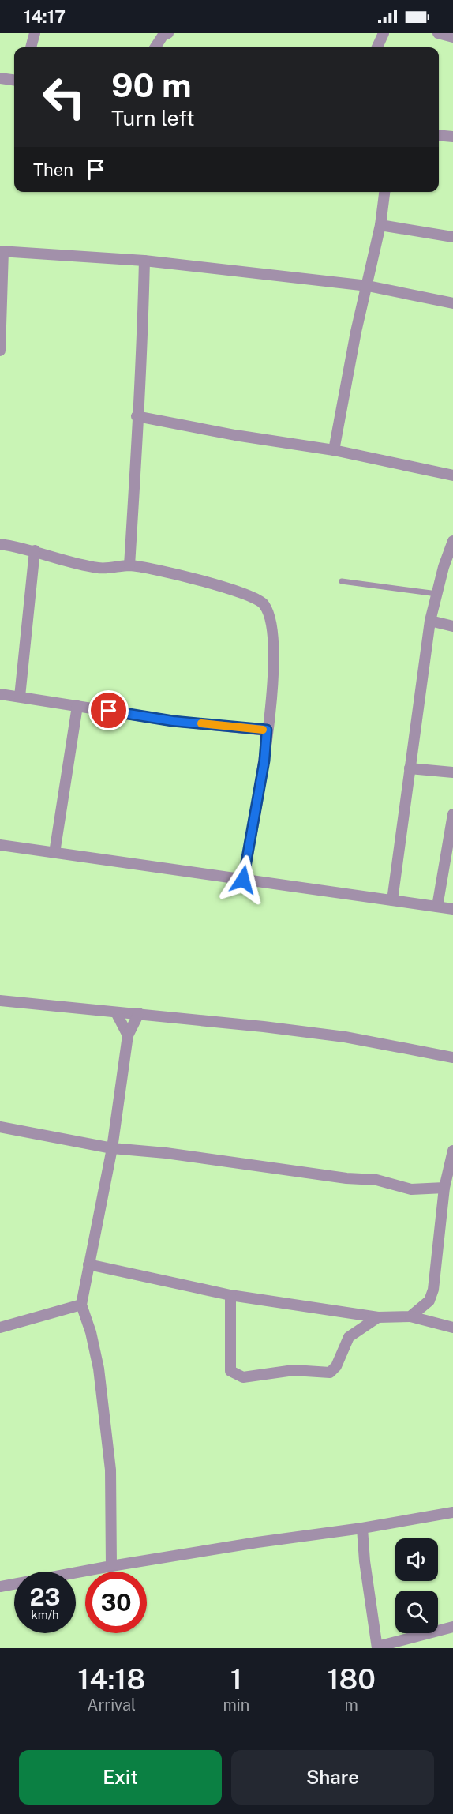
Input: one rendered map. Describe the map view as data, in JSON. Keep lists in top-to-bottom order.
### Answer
{
  "page": {
    "status": "14:17",
    "turn": ["90 m", "Turn left"],
    "then": "Then",
    "speed": "23 km/h",
    "limit": "30",
    "eta": [
      "14:18",
      "Arrival",
      "1",
      "min",
      "180",
      "m"
    ],
    "buttons": ["Exit", "Share"]
  }
}
